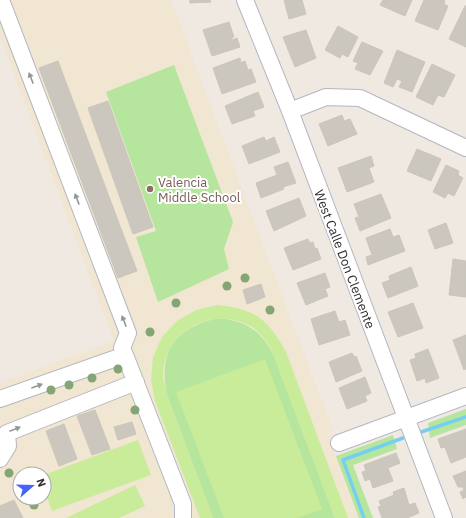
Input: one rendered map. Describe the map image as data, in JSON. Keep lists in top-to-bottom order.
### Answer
{
  "streets": {
    "street": ["West Calle Don Clemente"]
  },
  "places": ["Valencia Middle School"],
  "north": "right"
}
